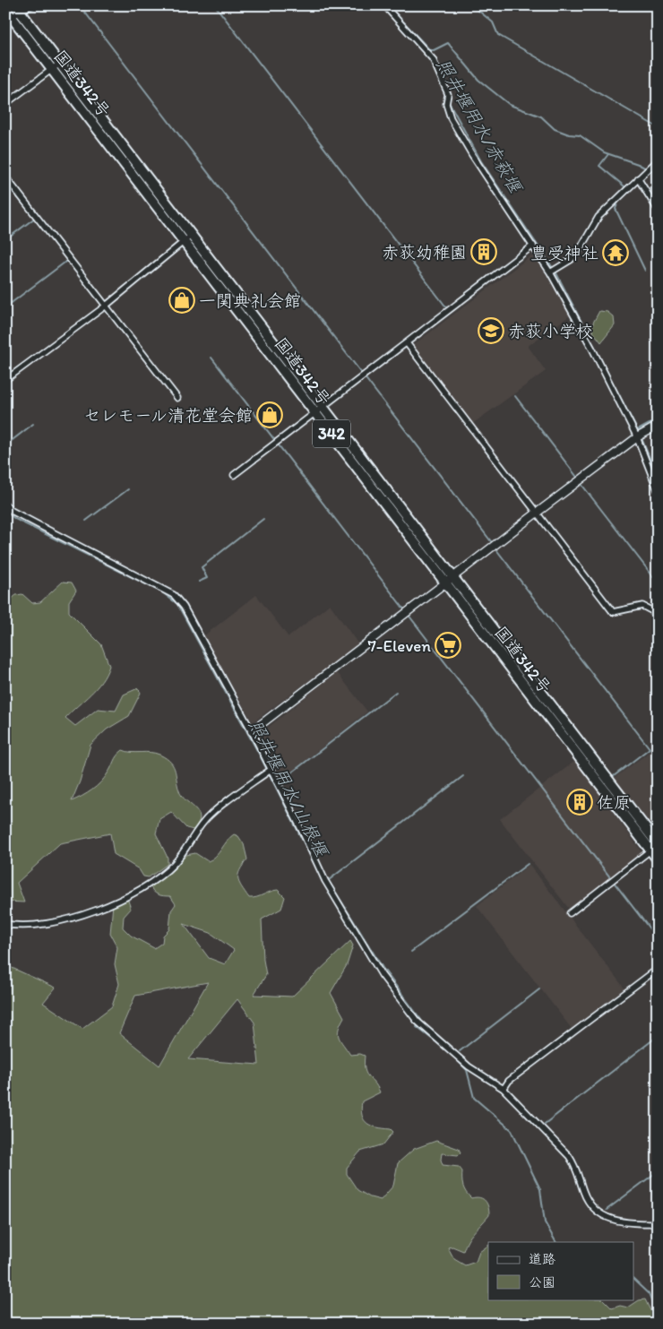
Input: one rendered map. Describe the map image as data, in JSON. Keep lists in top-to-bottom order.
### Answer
{
  "streets": {
    "highway": ["国道342号", "342"]
  },
  "water": ["照井堰用水/赤萩堰", "照井堰用水/山根堰"],
  "places": {
    "building": ["赤荻幼稚園", "佐原"],
    "temple": ["豊受神社"],
    "shop": ["一関典礼会館", "セレモール清花堂会館"],
    "school or university": ["赤荻小学校"],
    "supermarket": ["7-Eleven"]
  },
  "legend": ["道路", "公園"]
}
